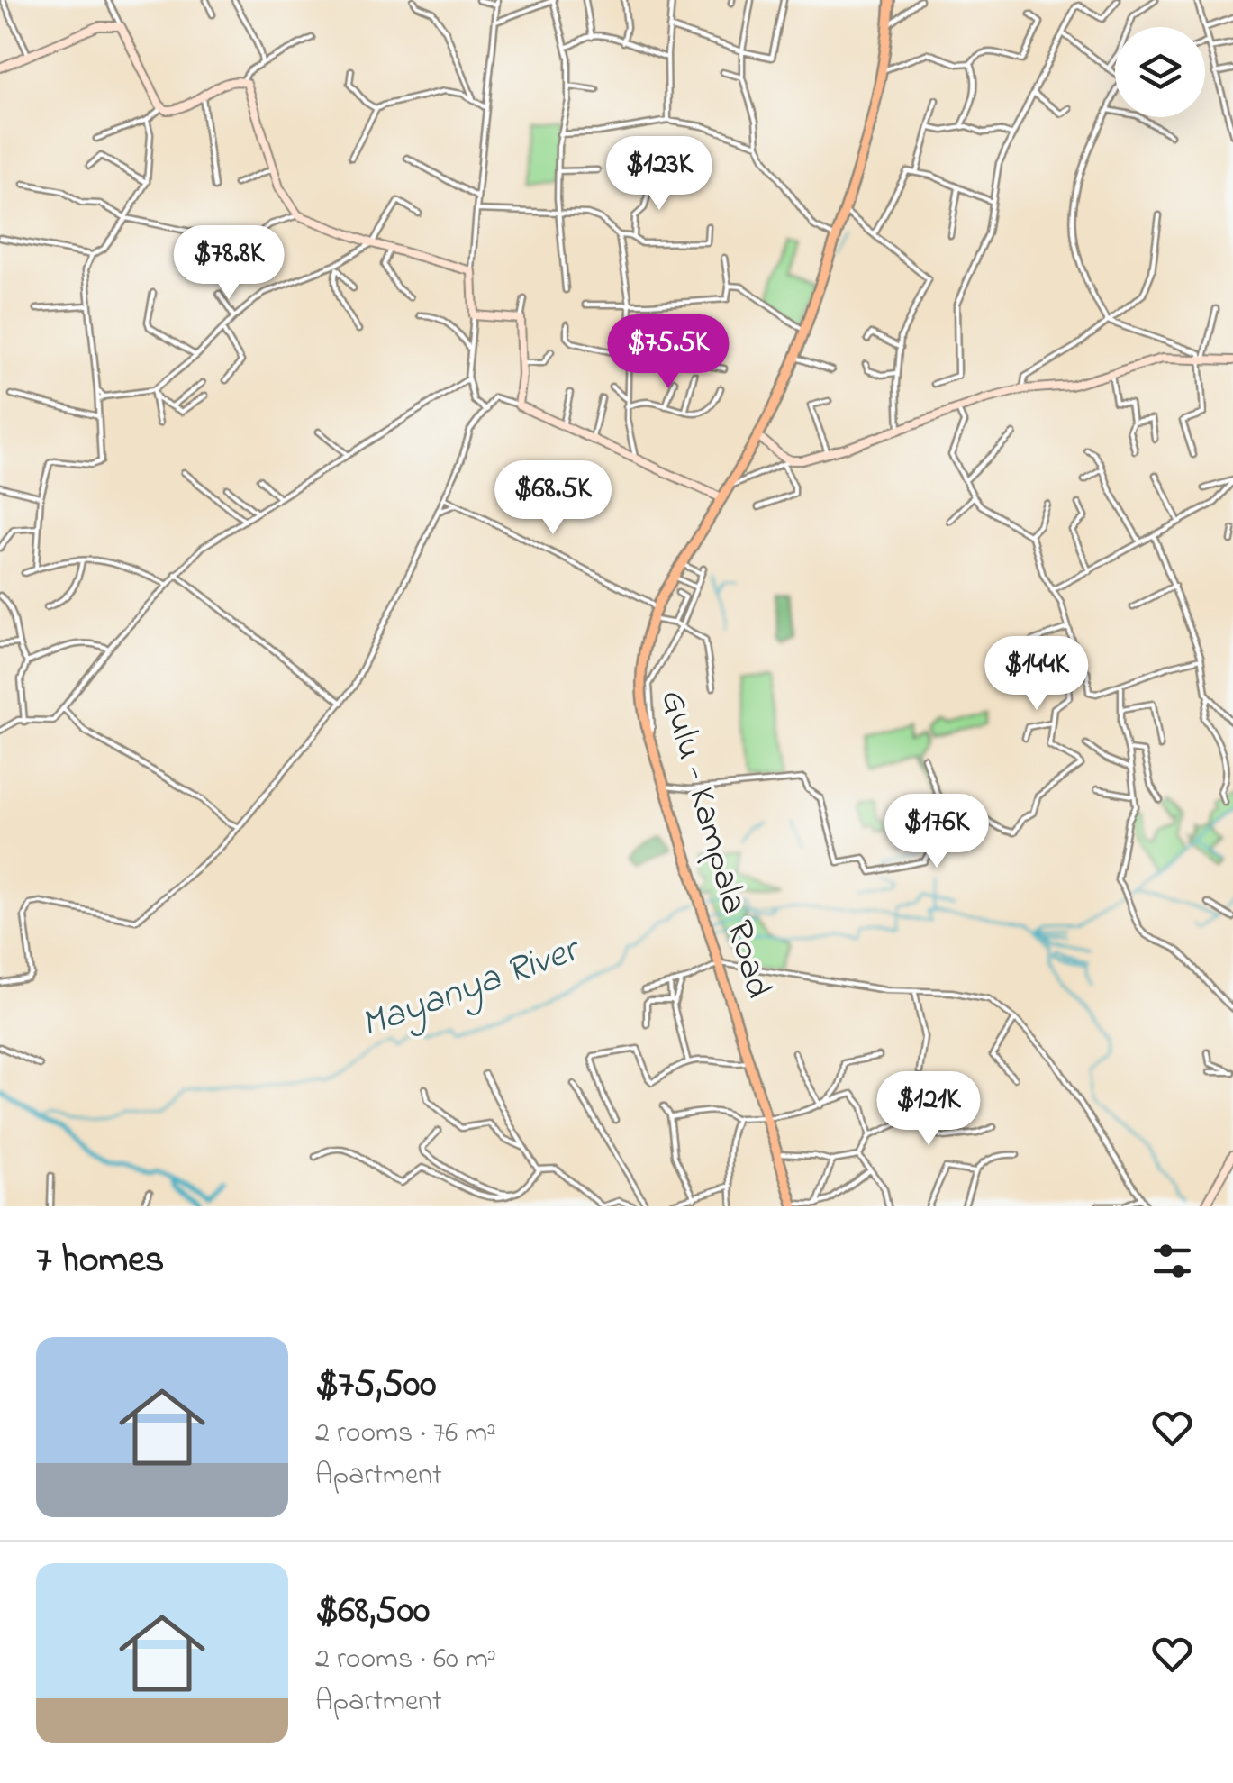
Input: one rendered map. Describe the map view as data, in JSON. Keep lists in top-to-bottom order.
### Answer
{
  "streets": {
    "main road": ["Gulu - Kampala Road"]
  },
  "water": ["Mayanya River"],
  "page": {
    "price": [
      "$123K",
      "$78.8K",
      "$75.5K",
      "$68.5K",
      "$144K",
      "$176K",
      "$121K"
    ],
    "heading": "7 homes",
    "list": [
      {
        "name": "$75,500",
        "note": "2 rooms · 76 m² · Apartment"
      },
      {
        "name": "$68,500",
        "note": "2 rooms · 60 m² · Apartment"
      }
    ]
  }
}
